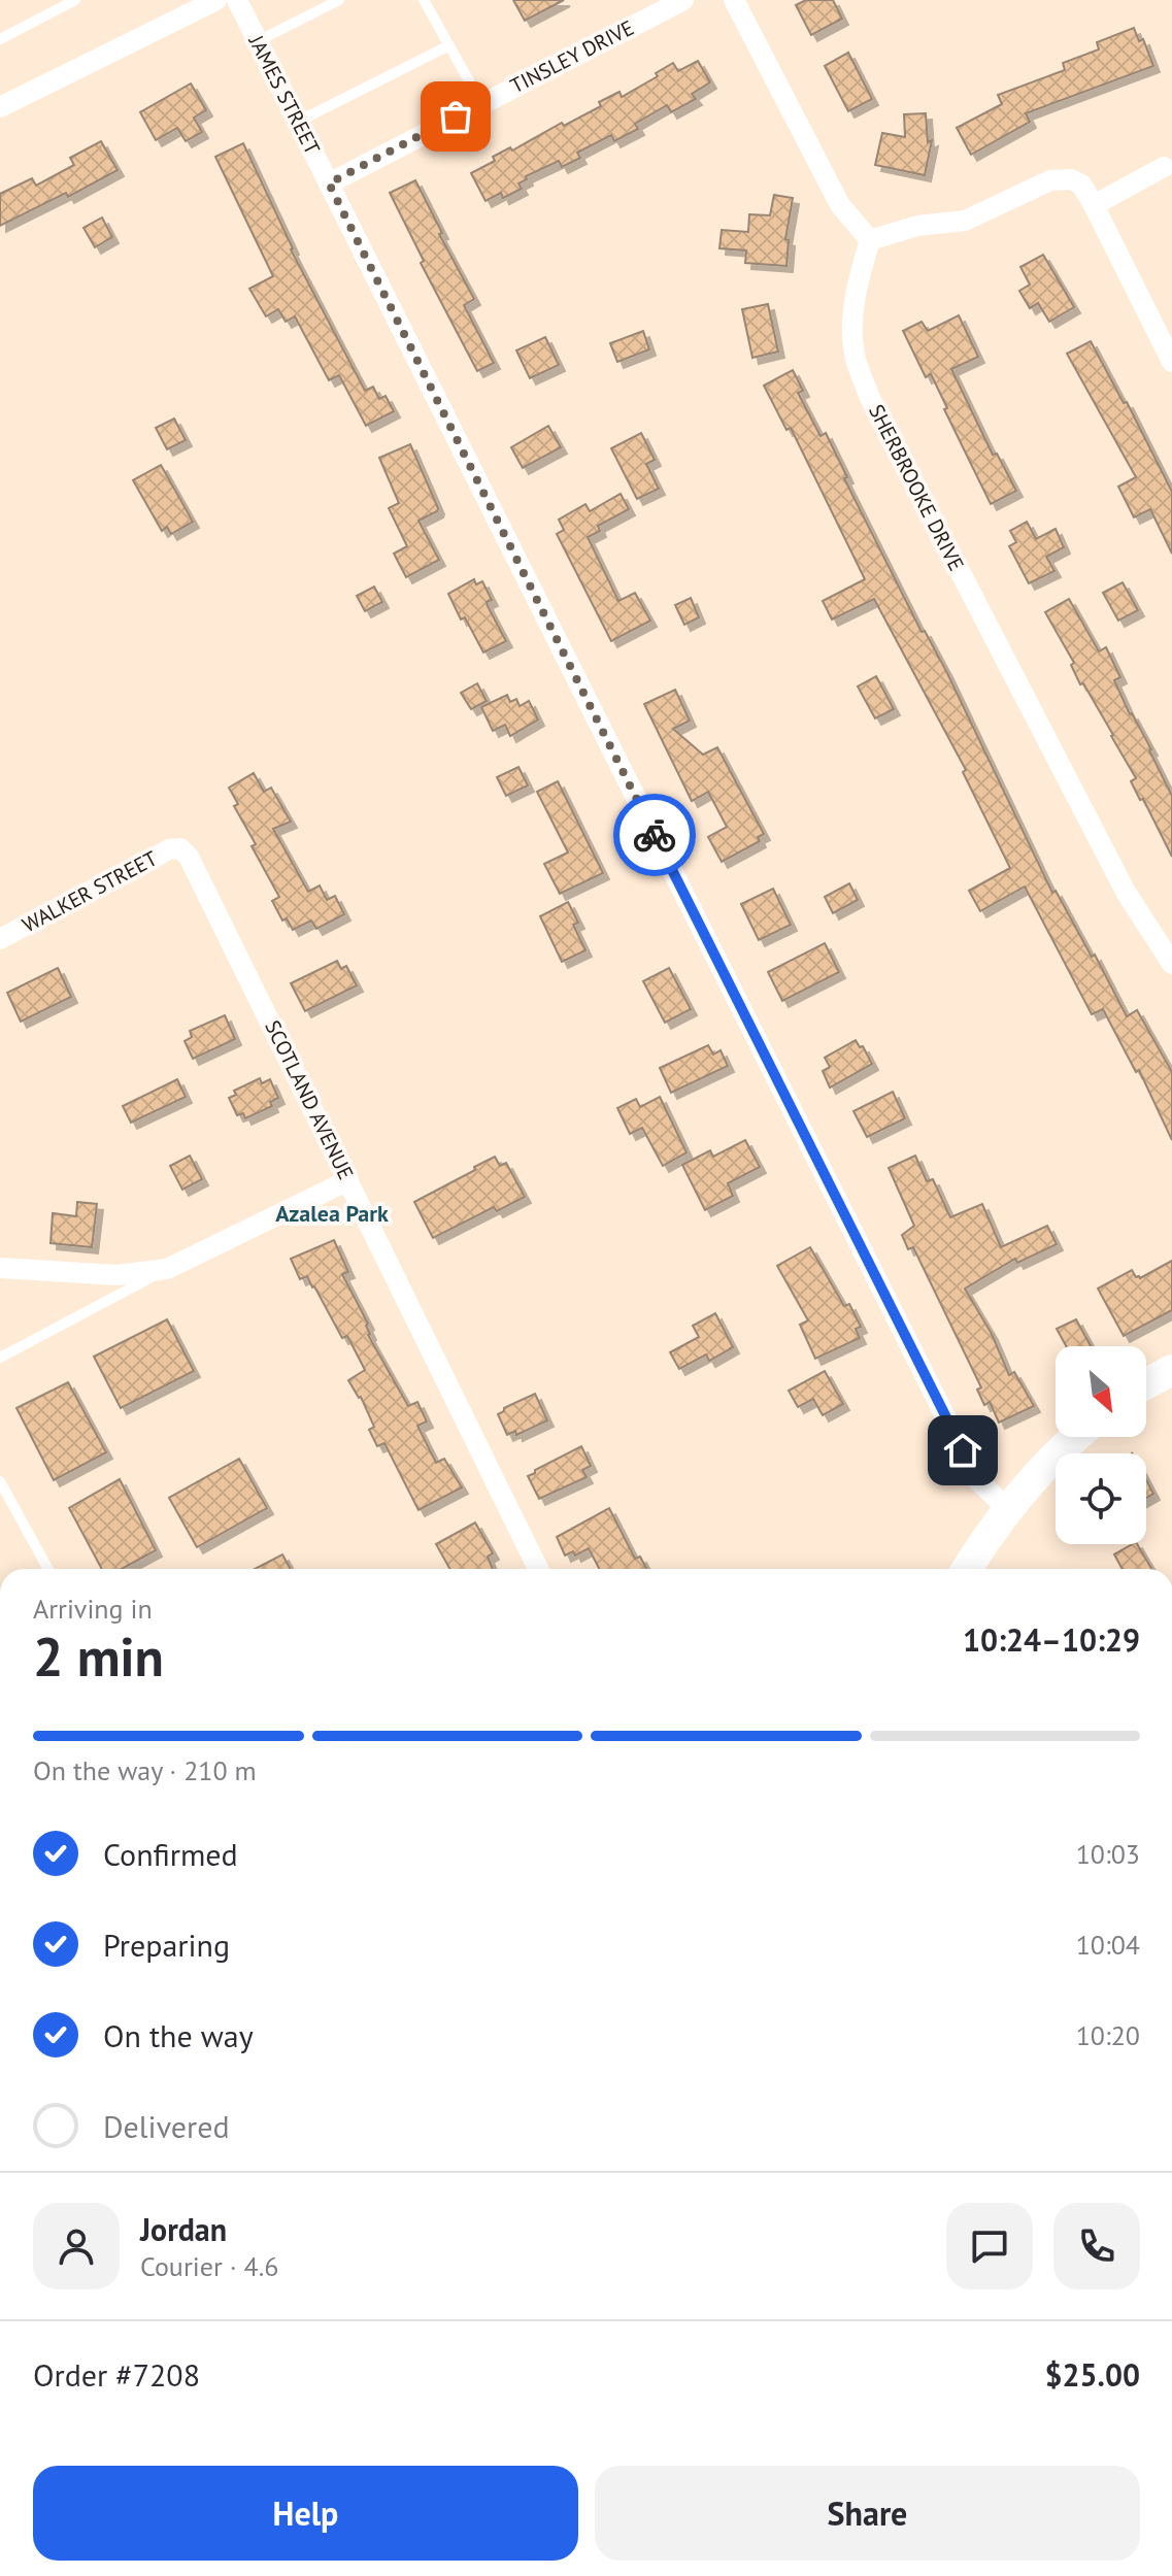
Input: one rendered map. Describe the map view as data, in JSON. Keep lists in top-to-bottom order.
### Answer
{
  "streets": {
    "street": [
      "TINSLEY DRIVE",
      "JAMES STREET",
      "SHERBROOKE DRIVE",
      "WALKER STREET",
      "SCOTLAND AVENUE"
    ]
  },
  "crossings": [
    ["TINSLEY DRIVE", "JAMES STREET"],
    ["WALKER STREET", "SCOTLAND AVENUE"]
  ],
  "districts": ["Azalea Park"],
  "north": "bottom right",
  "page": {
    "heading": ["2 min", "Arriving in", "10:24–10:29"],
    "panel": [
      "Jordan",
      "Courier · 4.6",
      "Order #7208",
      "$25.00"
    ],
    "bar": "On the way · 210 m",
    "list": [
      ["Confirmed", "10:03"],
      ["Preparing", "10:04"],
      ["On the way", "10:20"],
      "Delivered"
    ],
    "buttons": ["Help", "Share"]
  }
}
